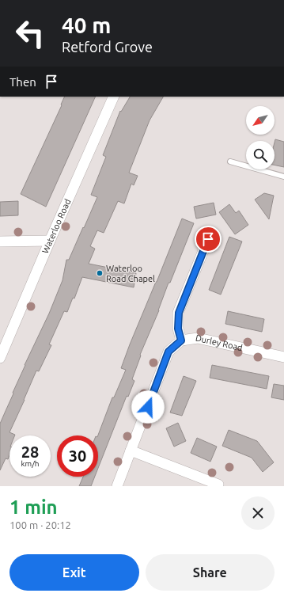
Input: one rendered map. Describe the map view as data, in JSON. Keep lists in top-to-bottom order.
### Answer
{
  "streets": {
    "street": ["Waterloo Road", "Durley Road"]
  },
  "places": ["Waterloo Road Chapel"],
  "north": "bottom left",
  "page": {
    "turn": ["40 m", "Retford Grove"],
    "then": "Then",
    "speed": "28 km/h",
    "limit": "30",
    "heading": ["1 min", "100 m · 20:12"],
    "buttons": ["Exit", "Share"]
  }
}
